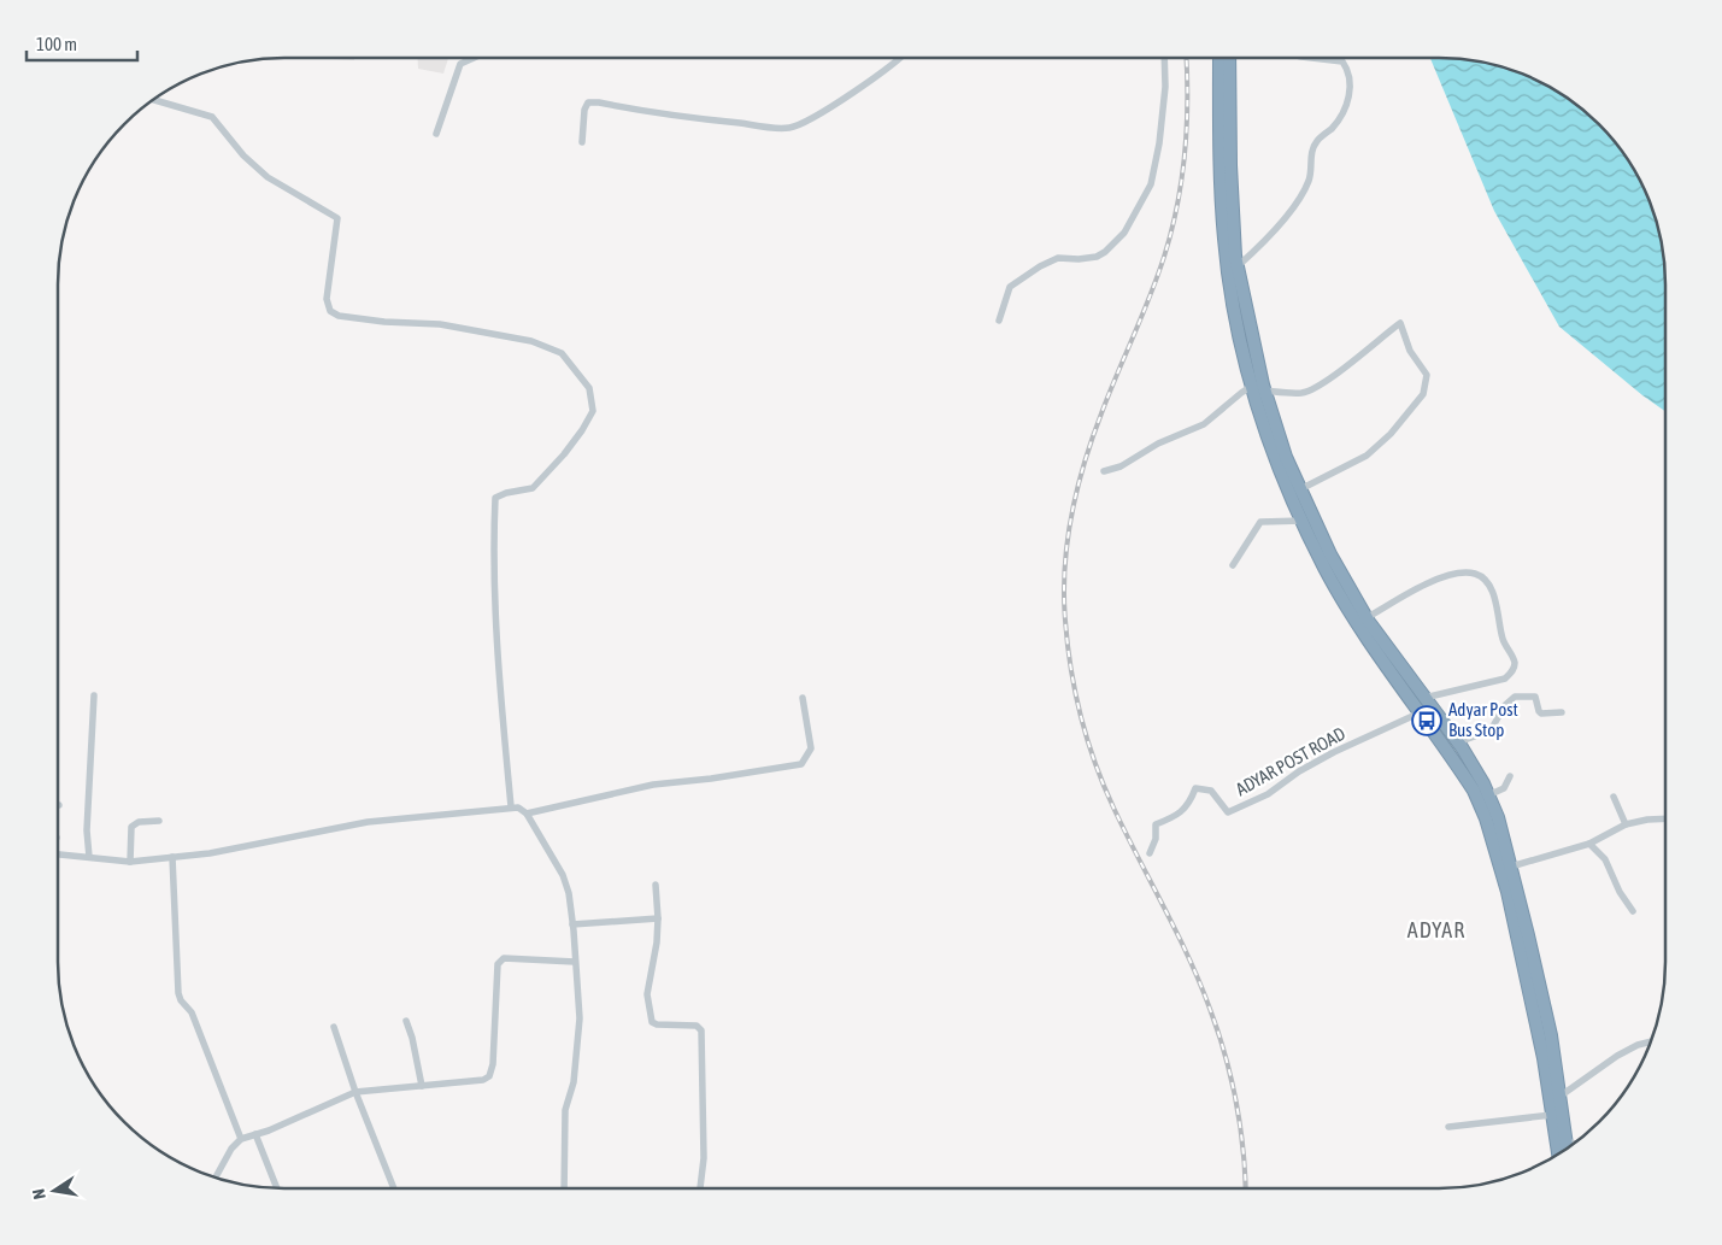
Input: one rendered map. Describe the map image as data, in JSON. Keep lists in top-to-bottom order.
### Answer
{
  "streets": {
    "street": ["ADYAR POST ROAD"]
  },
  "districts": ["ADYAR"],
  "places": {
    "bus stop": ["Adyar Post Bus Stop"]
  },
  "scale_bar": "100 m",
  "north": "left"
}
